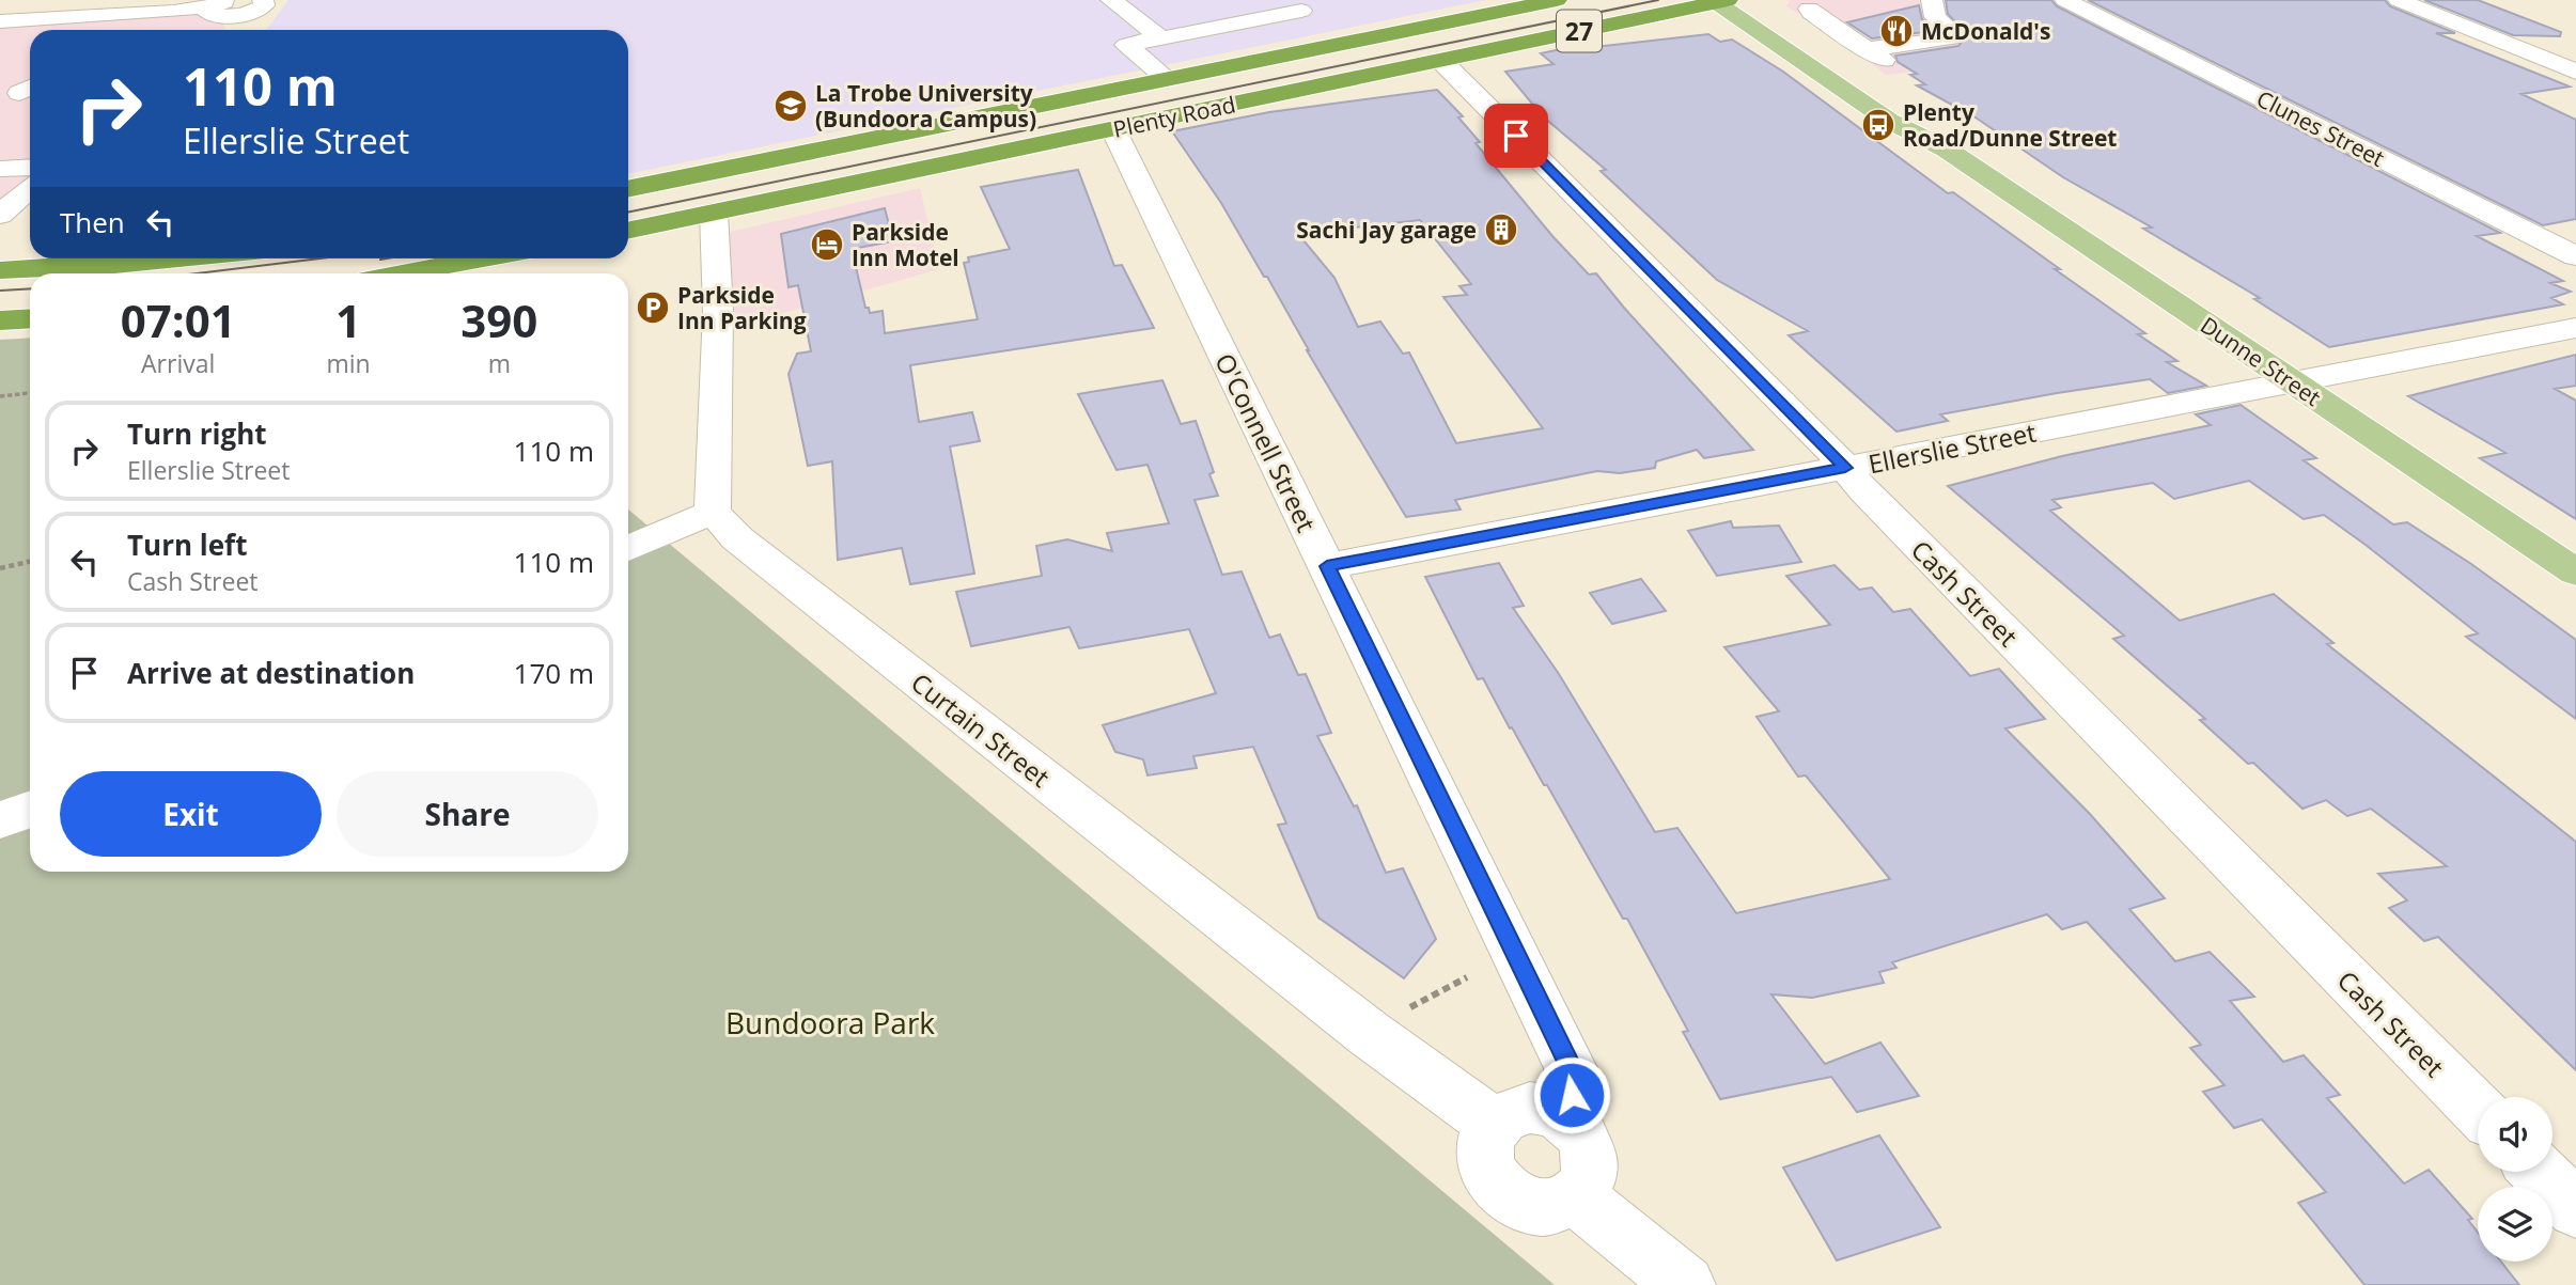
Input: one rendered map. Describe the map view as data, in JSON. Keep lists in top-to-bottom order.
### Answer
{
  "streets": {
    "highway": ["27", "Plenty Road"],
    "main road": ["Dunne Street"],
    "street": [
      "Clunes Street",
      "O'Connell Street",
      "Ellerslie Street",
      "Cash Street",
      "Curtain Street"
    ]
  },
  "crossings": [
    ["Plenty Road", "Dunne Street"],
    ["Plenty Road", "O'Connell Street"],
    ["Plenty Road", "Cash Street"],
    ["Dunne Street", "Ellerslie Street"],
    ["O'Connell Street", "Ellerslie Street"],
    ["O'Connell Street", "Curtain Street"],
    ["Ellerslie Street", "Cash Street"]
  ],
  "parks": ["Bundoora Park"],
  "places": {
    "restaurant": ["McDonald's"],
    "school or university": ["La Trobe University (Bundoora Campus)"],
    "bus stop": ["Plenty Road/Dunne Street"],
    "building": ["Sachi Jay garage"],
    "hotel": ["Parkside Inn Motel"],
    "parking": ["Parkside Inn Parking"]
  },
  "page": {
    "turn": ["110 m", "Ellerslie Street"],
    "then": "Then",
    "eta": [
      "07:01",
      "Arrival",
      "1",
      "min",
      "390",
      "m"
    ],
    "list": [
      {
        "name": "Turn right",
        "note": "Ellerslie Street",
        "value": "110 m"
      },
      {
        "name": "Turn left",
        "note": "Cash Street",
        "value": "110 m"
      },
      {
        "name": "Arrive at destination",
        "value": "170 m"
      }
    ],
    "buttons": ["Exit", "Share"]
  }
}
